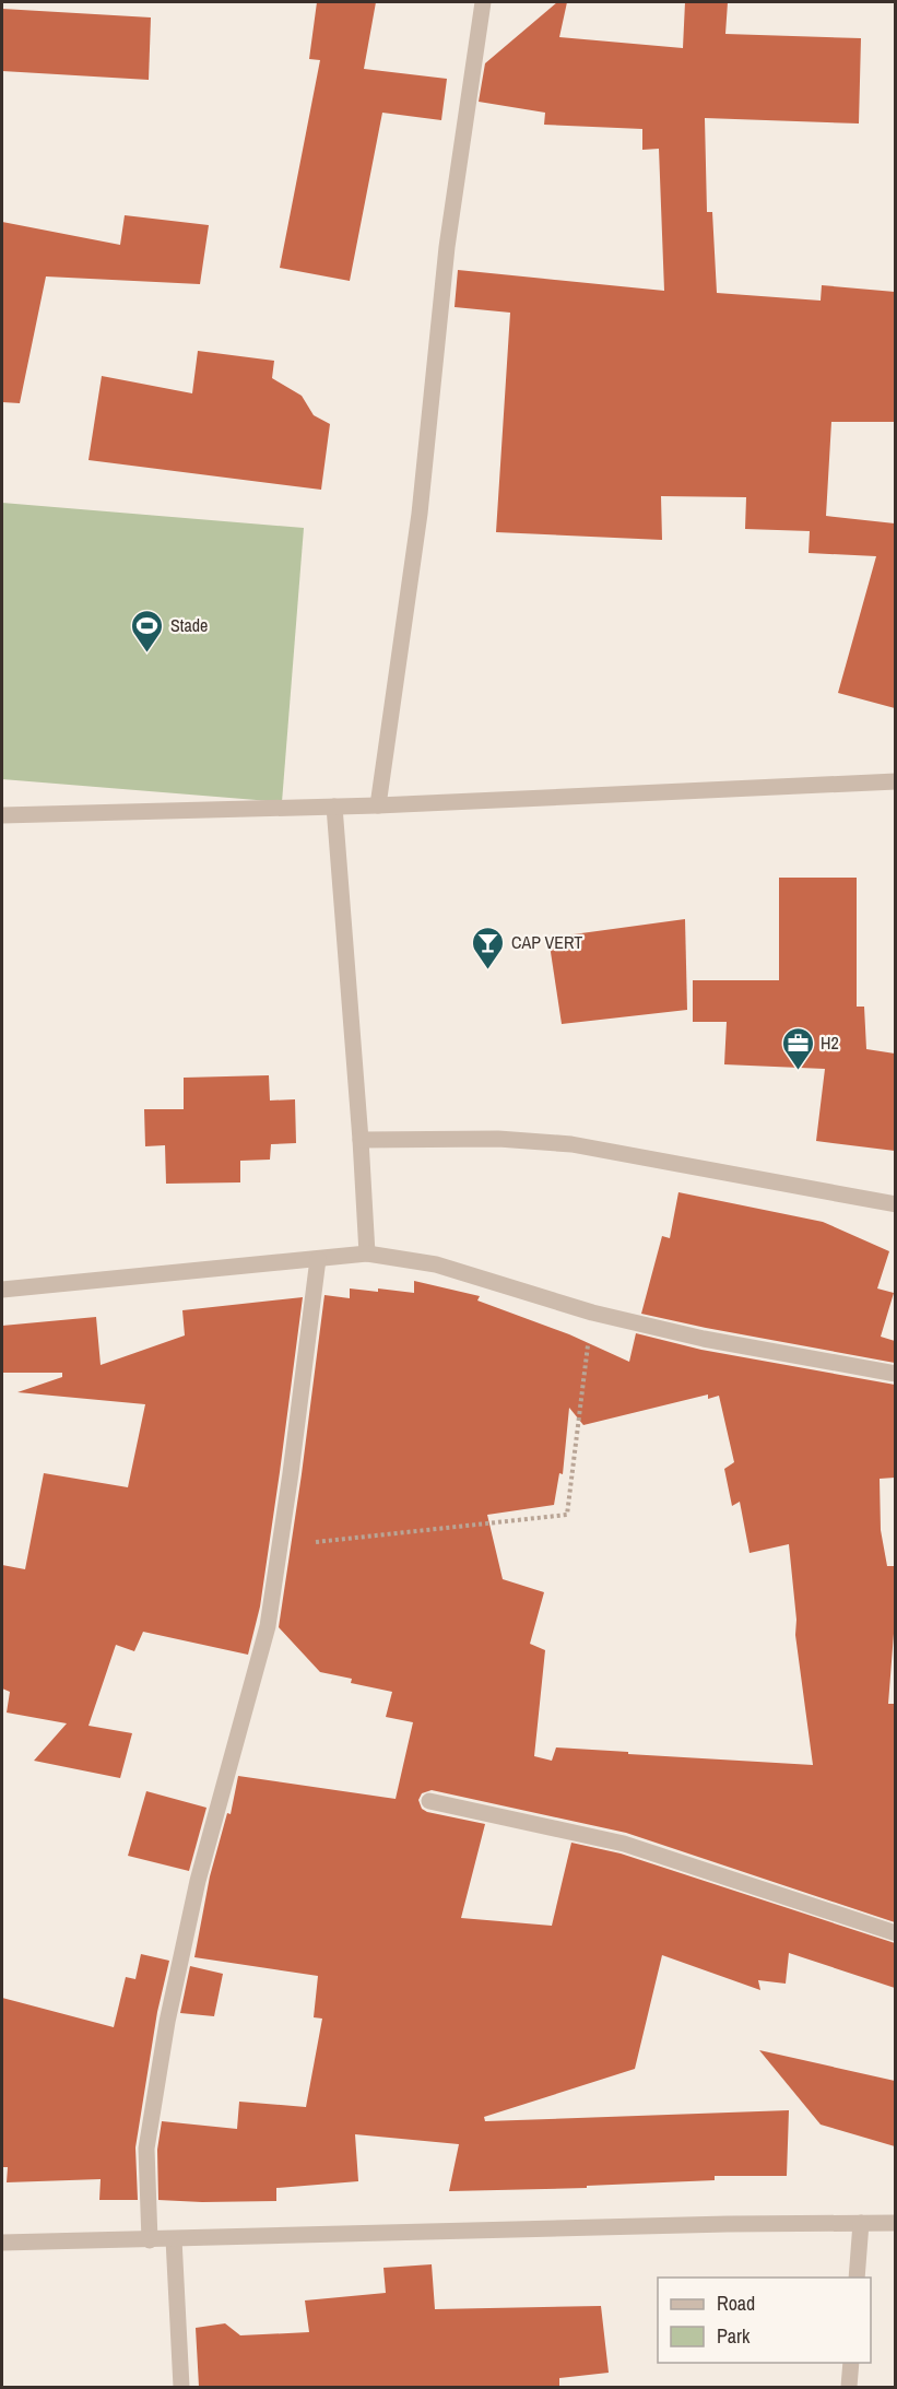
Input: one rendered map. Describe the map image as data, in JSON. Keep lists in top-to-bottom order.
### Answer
{
  "places": {
    "sports": ["Stade"],
    "bar": ["CAP VERT"],
    "office": ["H2"]
  },
  "legend": ["Road", "Park"]
}
